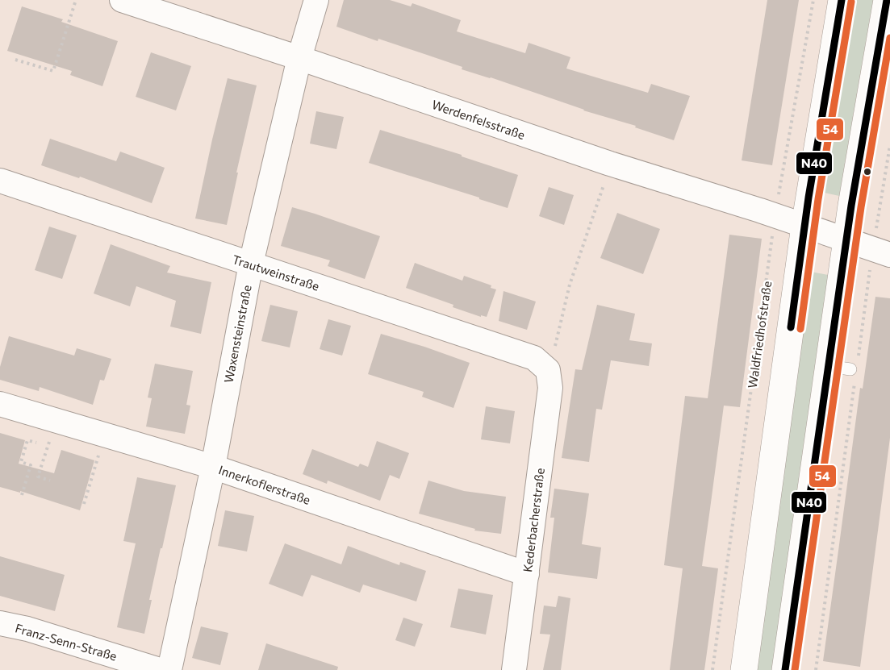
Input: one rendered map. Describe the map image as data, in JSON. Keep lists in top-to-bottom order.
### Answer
{
  "streets": {
    "street": [
      "Werdenfelsstraße",
      "Trautweinstraße",
      "Waxensteinstraße",
      "Innerkoflerstraße",
      "Kederbacherstraße",
      "Franz-Senn-Straße"
    ],
    "path": ["Waldfriedhofstraße"]
  },
  "crossings": [
    ["Werdenfelsstraße", "Waxensteinstraße"],
    ["Werdenfelsstraße", "Waldfriedhofstraße"],
    ["Trautweinstraße", "Waxensteinstraße"],
    ["Trautweinstraße", "Kederbacherstraße"],
    ["Waxensteinstraße", "Innerkoflerstraße"],
    ["Innerkoflerstraße", "Kederbacherstraße"]
  ],
  "lines": ["transit line N40", "transit line 54"]
}
